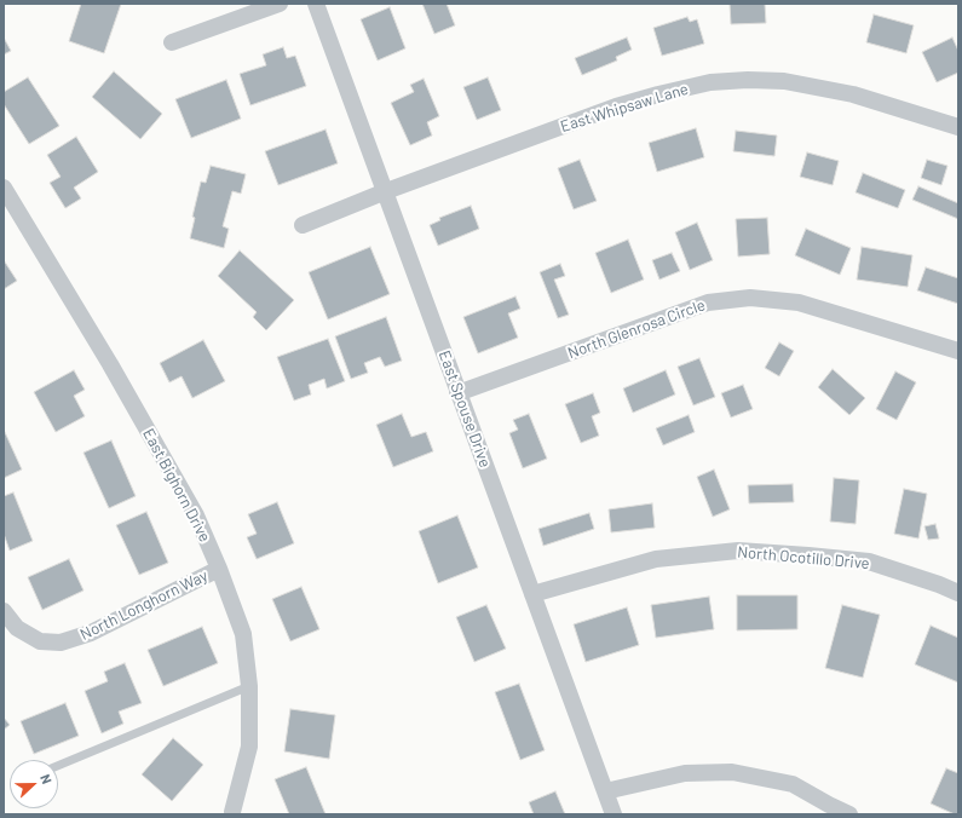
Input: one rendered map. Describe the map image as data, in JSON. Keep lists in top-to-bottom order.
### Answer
{
  "streets": {
    "street": [
      "East Whipsaw Lane",
      "North Glenrosa Circle",
      "East Spouse Drive",
      "East Bighorn Drive",
      "North Ocotillo Drive",
      "North Longhorn Way"
    ]
  },
  "crossings": [
    ["East Whipsaw Lane", "East Spouse Drive"],
    ["North Glenrosa Circle", "East Spouse Drive"],
    ["East Spouse Drive", "North Ocotillo Drive"],
    ["East Bighorn Drive", "North Longhorn Way"]
  ],
  "north": "right"
}
